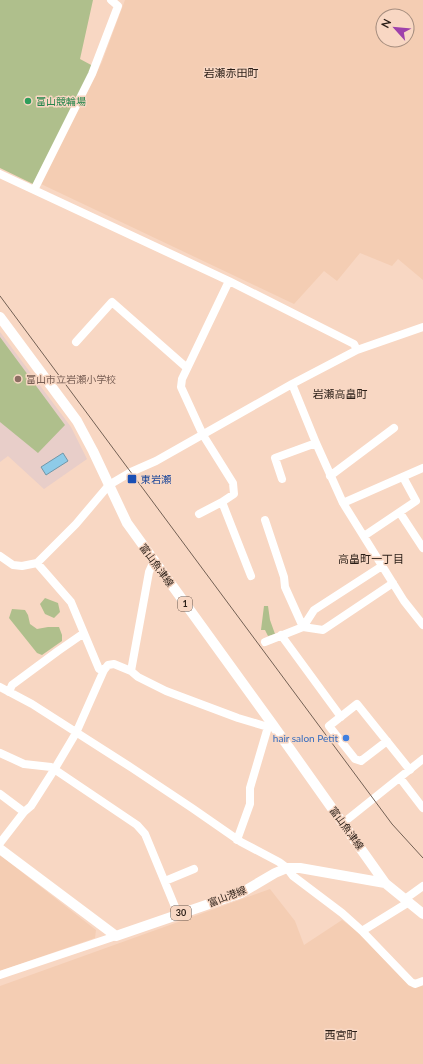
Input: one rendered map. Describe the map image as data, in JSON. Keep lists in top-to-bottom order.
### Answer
{
  "streets": {
    "main road": [
      "富山魚津線",
      "1",
      "富山港線",
      "30"
    ]
  },
  "crossings": [
    ["富山魚津線", "1"],
    ["富山魚津線", "富山港線"],
    ["1", "富山港線"]
  ],
  "districts": [
    "岩瀬赤田町",
    "岩瀬高畠町",
    "高畠町一丁目",
    "西宮町"
  ],
  "places": {
    "other": ["富山競輪場", "富山市立岩瀬小学校", "hair salon Petit"],
    "transit": ["東岩瀬"]
  },
  "north": "top left"
}
